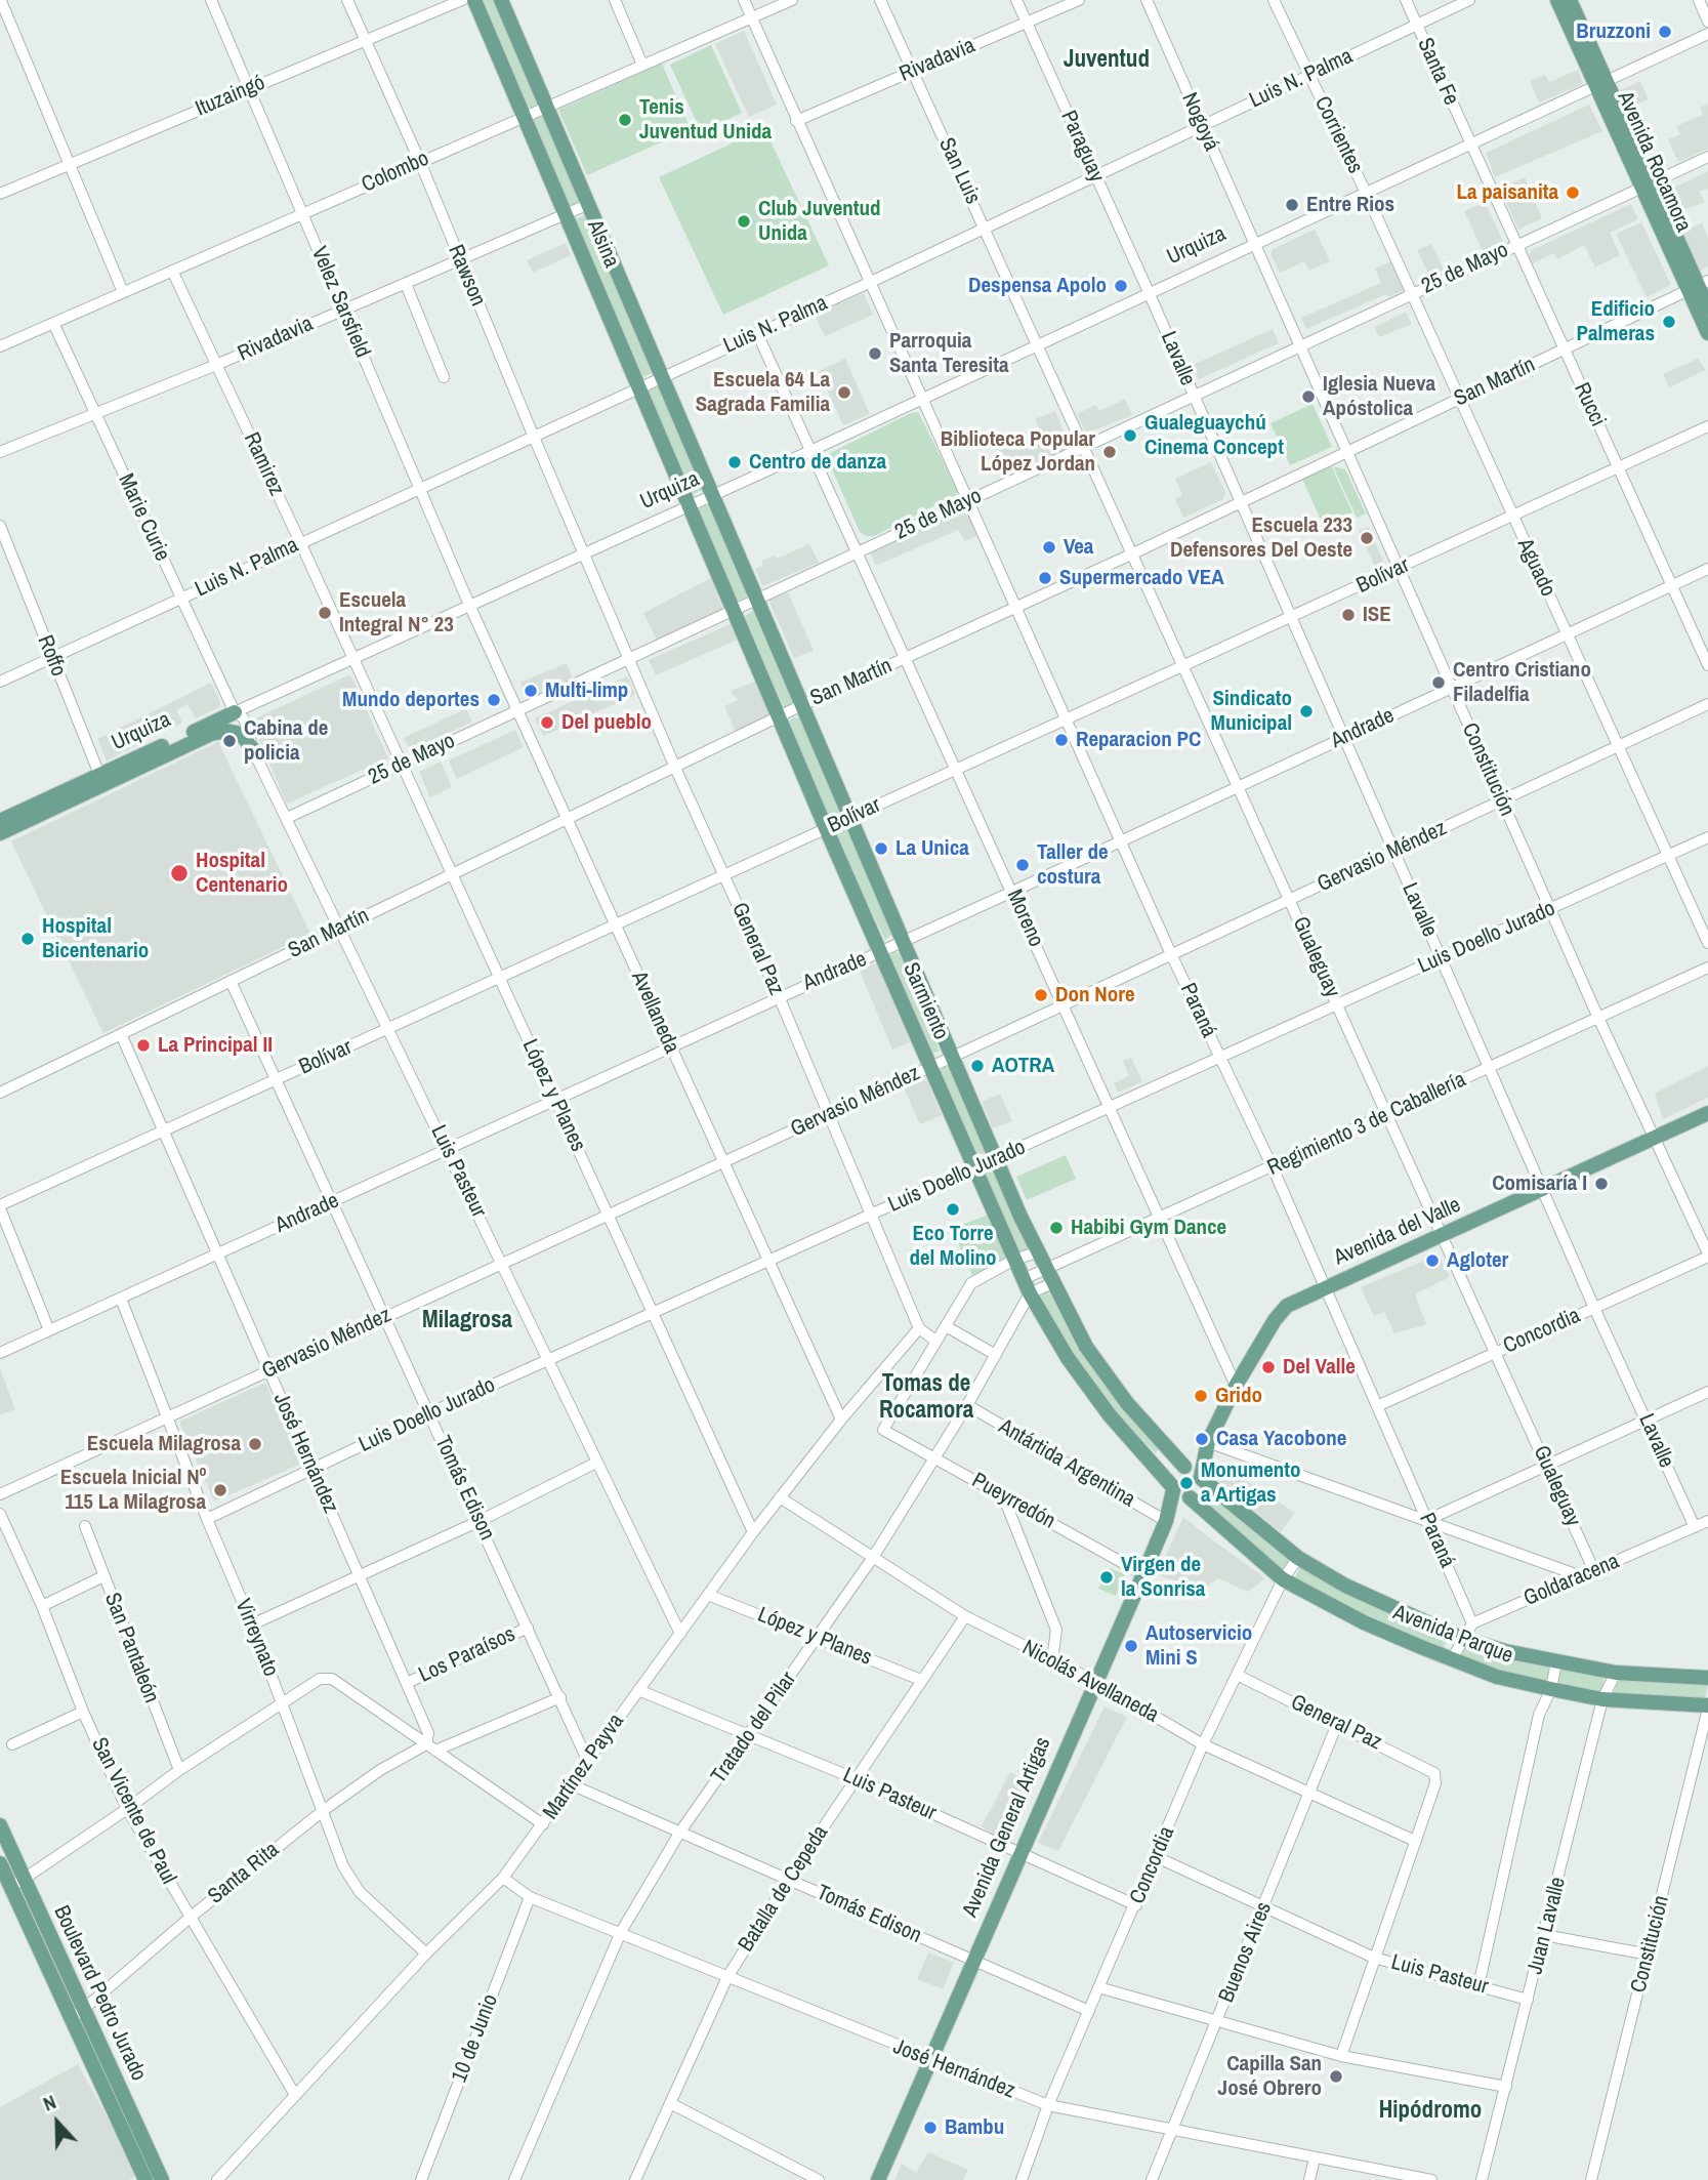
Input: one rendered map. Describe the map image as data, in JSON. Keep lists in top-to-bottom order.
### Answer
{
  "streets": {
    "main road": [
      "Avenida Rocamora",
      "Alsina",
      "Urquiza",
      "Sarmiento",
      "Avenida del Valle",
      "Avenida Parque",
      "Avenida General Artigas",
      "Boulevard Pedro Jurado"
    ],
    "street": [
      "Rivadavia",
      "Santa Fe",
      "Luis N. Palma",
      "Ituzaingó",
      "Nogoyá",
      "Corrientes",
      "Paraguay",
      "San Luis",
      "Colombo",
      "25 de Mayo",
      "Rawson",
      "Velez Sarsfield",
      "Lavalle",
      "San Martín",
      "Rucci",
      "Ramirez",
      "Marie Curie",
      "Aguado",
      "Bolívar",
      "Roffo",
      "Andrade",
      "Constitución",
      "Gervasio Méndez",
      "Moreno",
      "Luis Doello Jurado",
      "General Paz",
      "Gualeguay",
      "Paraná",
      "Avellaneda",
      "López y Planes",
      "Regimiento 3 de Caballería",
      "Luis Pasteur",
      "Concordia",
      "José Hernández",
      "Antártida Argentina",
      "Tomás Edison",
      "Pueyrredón",
      "Goldaracena",
      "Virreynato",
      "San Pantaleón",
      "Los Paraísos",
      "Nicolás Avellaneda",
      "Tratado del Pilar",
      "Martínez Payva",
      "San Vicente de Paul",
      "Santa Rita",
      "Batalla de Cepeda",
      "Juan Lavalle",
      "Buenos Aires",
      "10 de Junio"
    ]
  },
  "crossings": [
    ["Rivadavia", "Paraguay"],
    ["Rivadavia", "San Luis"],
    ["Rivadavia", "Alsina"],
    ["Rivadavia", "Rawson"],
    ["Rivadavia", "Velez Sarsfield"],
    ["Rivadavia", "Ramirez"],
    ["Rivadavia", "Marie Curie"],
    ["Rivadavia", "Paraná"],
    ["Santa Fe", "Luis N. Palma"],
    ["Santa Fe", "Urquiza"],
    ["Santa Fe", "Rucci"],
    ["Luis N. Palma", "Nogoyá"],
    ["Luis N. Palma", "Corrientes"],
    ["Luis N. Palma", "Paraguay"],
    ["Luis N. Palma", "San Luis"],
    ["Luis N. Palma", "Alsina"],
    ["Luis N. Palma", "Rawson"],
    ["Luis N. Palma", "Velez Sarsfield"],
    ["Luis N. Palma", "Ramirez"],
    ["Luis N. Palma", "Marie Curie"],
    ["Luis N. Palma", "Roffo"],
    ["Luis N. Palma", "Moreno"],
    ["Luis N. Palma", "Paraná"],
    ["Ituzaingó", "Rawson"],
    ["Ituzaingó", "Velez Sarsfield"],
    ["Nogoyá", "Urquiza"],
    ["Nogoyá", "Constitución"],
    ["Corrientes", "Urquiza"],
    ["Corrientes", "Aguado"],
    ["Paraguay", "Urquiza"],
    ["Paraguay", "Lavalle"],
    ["Avenida Rocamora", "Urquiza"],
    ["Avenida Rocamora", "25 de Mayo"],
    ["Avenida Rocamora", "San Martín"],
    ["San Luis", "Urquiza"],
    ["San Luis", "Gualeguay"],
    ["Colombo", "Alsina"],
    ["Colombo", "Rawson"],
    ["Colombo", "Velez Sarsfield"],
    ["Colombo", "Ramirez"],
    ["Colombo", "Marie Curie"],
    ["Colombo", "Paraná"],
    ["Alsina", "Urquiza"],
    ["Alsina", "Sarmiento"],
    ["Urquiza", "Rawson"],
    ["Urquiza", "Velez Sarsfield"],
    ["Urquiza", "Lavalle"],
    ["Urquiza", "Rucci"],
    ["Urquiza", "Ramirez"],
    ["Urquiza", "Marie Curie"],
    ["Urquiza", "Aguado"],
    ["Urquiza", "Roffo"],
    ["Urquiza", "Constitución"],
    ["Urquiza", "Moreno"],
    ["Urquiza", "General Paz"],
    ["Urquiza", "Gualeguay"],
    ["Urquiza", "Sarmiento"],
    ["Urquiza", "Paraná"],
    ["Urquiza", "Avellaneda"],
    ["Urquiza", "López y Planes"],
    ["Urquiza", "Luis Pasteur"],
    ["25 de Mayo", "Lavalle"],
    ["25 de Mayo", "Rucci"],
    ["25 de Mayo", "Aguado"],
    ["25 de Mayo", "Constitución"],
    ["25 de Mayo", "Moreno"],
    ["25 de Mayo", "General Paz"],
    ["25 de Mayo", "Gualeguay"],
    ["25 de Mayo", "Sarmiento"],
    ["25 de Mayo", "Paraná"],
    ["25 de Mayo", "Avellaneda"],
    ["25 de Mayo", "López y Planes"],
    ["25 de Mayo", "Luis Pasteur"],
    ["Rawson", "General Paz"],
    ["Velez Sarsfield", "Avellaneda"],
    ["Lavalle", "San Martín"],
    ["Lavalle", "Bolívar"],
    ["Lavalle", "Andrade"],
    ["Lavalle", "Gervasio Méndez"],
    ["Lavalle", "Luis Doello Jurado"],
    ["Lavalle", "Regimiento 3 de Caballería"],
    ["Lavalle", "Avenida del Valle"],
    ["Lavalle", "Concordia"],
    ["Lavalle", "Goldaracena"],
    ["San Martín", "Rucci"],
    ["San Martín", "Aguado"],
    ["San Martín", "Constitución"],
    ["San Martín", "Moreno"],
    ["San Martín", "General Paz"],
    ["San Martín", "Gualeguay"],
    ["San Martín", "Sarmiento"],
    ["San Martín", "Paraná"],
    ["San Martín", "Avellaneda"],
    ["San Martín", "López y Planes"],
    ["San Martín", "Luis Pasteur"],
    ["San Martín", "José Hernández"],
    ["San Martín", "Tomás Edison"],
    ["Rucci", "Bolívar"],
    ["Rucci", "Andrade"],
    ["Ramirez", "López y Planes"],
    ["Marie Curie", "Luis Pasteur"],
    ["Aguado", "Bolívar"],
    ["Aguado", "Andrade"],
    ["Aguado", "Gervasio Méndez"],
    ["Aguado", "Luis Doello Jurado"],
    ["Bolívar", "Constitución"],
    ["Bolívar", "Moreno"],
    ["Bolívar", "General Paz"],
    ["Bolívar", "Gualeguay"],
    ["Bolívar", "Sarmiento"],
    ["Bolívar", "Paraná"],
    ["Bolívar", "Avellaneda"],
    ["Bolívar", "López y Planes"],
    ["Bolívar", "Luis Pasteur"],
    ["Bolívar", "José Hernández"],
    ["Bolívar", "Tomás Edison"],
    ["Andrade", "Constitución"],
    ["Andrade", "Moreno"],
    ["Andrade", "General Paz"],
    ["Andrade", "Gualeguay"],
    ["Andrade", "Sarmiento"],
    ["Andrade", "Paraná"],
    ["Andrade", "Avellaneda"],
    ["Andrade", "López y Planes"],
    ["Andrade", "Luis Pasteur"],
    ["Andrade", "José Hernández"],
    ["Andrade", "Tomás Edison"],
    ["Andrade", "Virreynato"],
    ["Constitución", "Gervasio Méndez"],
    ["Constitución", "Luis Doello Jurado"],
    ["Constitución", "Regimiento 3 de Caballería"],
    ["Constitución", "Avenida del Valle"],
    ["Constitución", "Concordia"],
    ["Constitución", "Avenida Parque"],
    ["Gervasio Méndez", "Moreno"],
    ["Gervasio Méndez", "General Paz"],
    ["Gervasio Méndez", "Gualeguay"],
    ["Gervasio Méndez", "Sarmiento"],
    ["Gervasio Méndez", "Paraná"],
    ["Gervasio Méndez", "Avellaneda"],
    ["Gervasio Méndez", "López y Planes"],
    ["Gervasio Méndez", "Luis Pasteur"],
    ["Gervasio Méndez", "José Hernández"],
    ["Gervasio Méndez", "Tomás Edison"],
    ["Gervasio Méndez", "Virreynato"],
    ["Moreno", "Luis Doello Jurado"],
    ["Moreno", "Regimiento 3 de Caballería"],
    ["Moreno", "Avenida del Valle"],
    ["Luis Doello Jurado", "General Paz"],
    ["Luis Doello Jurado", "Gualeguay"],
    ["Luis Doello Jurado", "Sarmiento"],
    ["Luis Doello Jurado", "Paraná"],
    ["Luis Doello Jurado", "Avellaneda"],
    ["Luis Doello Jurado", "López y Planes"],
    ["Luis Doello Jurado", "Luis Pasteur"],
    ["Luis Doello Jurado", "José Hernández"],
    ["Luis Doello Jurado", "Tomás Edison"],
    ["Luis Doello Jurado", "Virreynato"],
    ["General Paz", "Concordia"],
    ["General Paz", "Nicolás Avellaneda"],
    ["General Paz", "Martínez Payva"],
    ["General Paz", "Buenos Aires"],
    ["Gualeguay", "Regimiento 3 de Caballería"],
    ["Gualeguay", "Avenida del Valle"],
    ["Gualeguay", "Concordia"],
    ["Gualeguay", "Goldaracena"],
    ["Sarmiento", "Regimiento 3 de Caballería"],
    ["Sarmiento", "Avenida Parque"],
    ["Sarmiento", "Tratado del Pilar"],
    ["Sarmiento", "Avenida General Artigas"],
    ["Paraná", "Regimiento 3 de Caballería"],
    ["Paraná", "Avenida del Valle"],
    ["Paraná", "Concordia"],
    ["Paraná", "Goldaracena"],
    ["Avellaneda", "Martínez Payva"],
    ["López y Planes", "Tratado del Pilar"],
    ["López y Planes", "Martínez Payva"],
    ["López y Planes", "Batalla de Cepeda"],
    ["Luis Pasteur", "Concordia"],
    ["Luis Pasteur", "Tratado del Pilar"],
    ["Luis Pasteur", "Martínez Payva"],
    ["Luis Pasteur", "Avenida General Artigas"],
    ["Luis Pasteur", "Batalla de Cepeda"],
    ["Luis Pasteur", "Juan Lavalle"],
    ["Luis Pasteur", "Buenos Aires"],
    ["Concordia", "José Hernández"],
    ["Concordia", "Tomás Edison"],
    ["Concordia", "Avenida Parque"],
    ["Concordia", "Nicolás Avellaneda"],
    ["José Hernández", "Los Paraísos"],
    ["José Hernández", "Tratado del Pilar"],
    ["José Hernández", "Martínez Payva"],
    ["José Hernández", "Avenida General Artigas"],
    ["José Hernández", "Santa Rita"],
    ["José Hernández", "Batalla de Cepeda"],
    ["José Hernández", "Buenos Aires"],
    ["José Hernández", "10 de Junio"],
    ["Antártida Argentina", "Tratado del Pilar"],
    ["Antártida Argentina", "Avenida General Artigas"],
    ["Tomás Edison", "Los Paraísos"],
    ["Tomás Edison", "Tratado del Pilar"],
    ["Tomás Edison", "Martínez Payva"],
    ["Tomás Edison", "Avenida General Artigas"],
    ["Tomás Edison", "Santa Rita"],
    ["Tomás Edison", "Batalla de Cepeda"],
    ["Pueyrredón", "Tratado del Pilar"],
    ["Pueyrredón", "Avenida General Artigas"],
    ["Avenida Parque", "Avenida General Artigas"],
    ["Avenida Parque", "Juan Lavalle"],
    ["Virreynato", "Martínez Payva"],
    ["Virreynato", "Santa Rita"],
    ["Nicolás Avellaneda", "Tratado del Pilar"],
    ["Nicolás Avellaneda", "Martínez Payva"],
    ["Nicolás Avellaneda", "Avenida General Artigas"],
    ["Nicolás Avellaneda", "Batalla de Cepeda"],
    ["Nicolás Avellaneda", "Buenos Aires"],
    ["Martínez Payva", "San Vicente de Paul"],
    ["San Vicente de Paul", "Santa Rita"],
    ["Santa Rita", "Boulevard Pedro Jurado"]
  ],
  "districts": [
    "Juventud",
    "Milagrosa",
    "Tomas de Rocamora",
    "Hipódromo"
  ],
  "places": [
    "Bruzzoni",
    "Tenis Juventud Unida",
    "La paisanita",
    "Entre Rios",
    "Club Juventud Unida",
    "Despensa Apolo",
    "Edificio Palmeras",
    "Parroquia Santa Teresita",
    "Escuela 64 La Sagrada Familia",
    "Iglesia Nueva Apóstolica",
    "Gualeguaychú Cinema Concept",
    "Biblioteca Popular López Jordan",
    "Centro de danza",
    "Escuela 233 Defensores Del Oeste",
    "Vea",
    "Supermercado VEA",
    "Escuela Integral N° 23",
    "ISE",
    "Centro Cristiano Filadelfia",
    "Multi-limp",
    "Mundo deportes",
    "Sindicato Municipal",
    "Del pueblo",
    "Reparacion PC",
    "Cabina de policia",
    "La Unica",
    "Taller de costura",
    "Hospital Centenario",
    "Hospital Bicentenario",
    "Don Nore",
    "La Principal II",
    "AOTRA",
    "Comisaría I",
    "Eco Torre del Molino",
    "Habibi Gym Dance",
    "Agloter",
    "Del Valle",
    "Grido",
    "Casa Yacobone",
    "Escuela Milagrosa",
    "Monumento a Artigas",
    "Escuela Inicial Nº 115 La Milagrosa",
    "Virgen de la Sonrisa",
    "Autoservicio Mini S",
    "Capilla San José Obrero",
    "Bambu"
  ],
  "north": "top"
}
